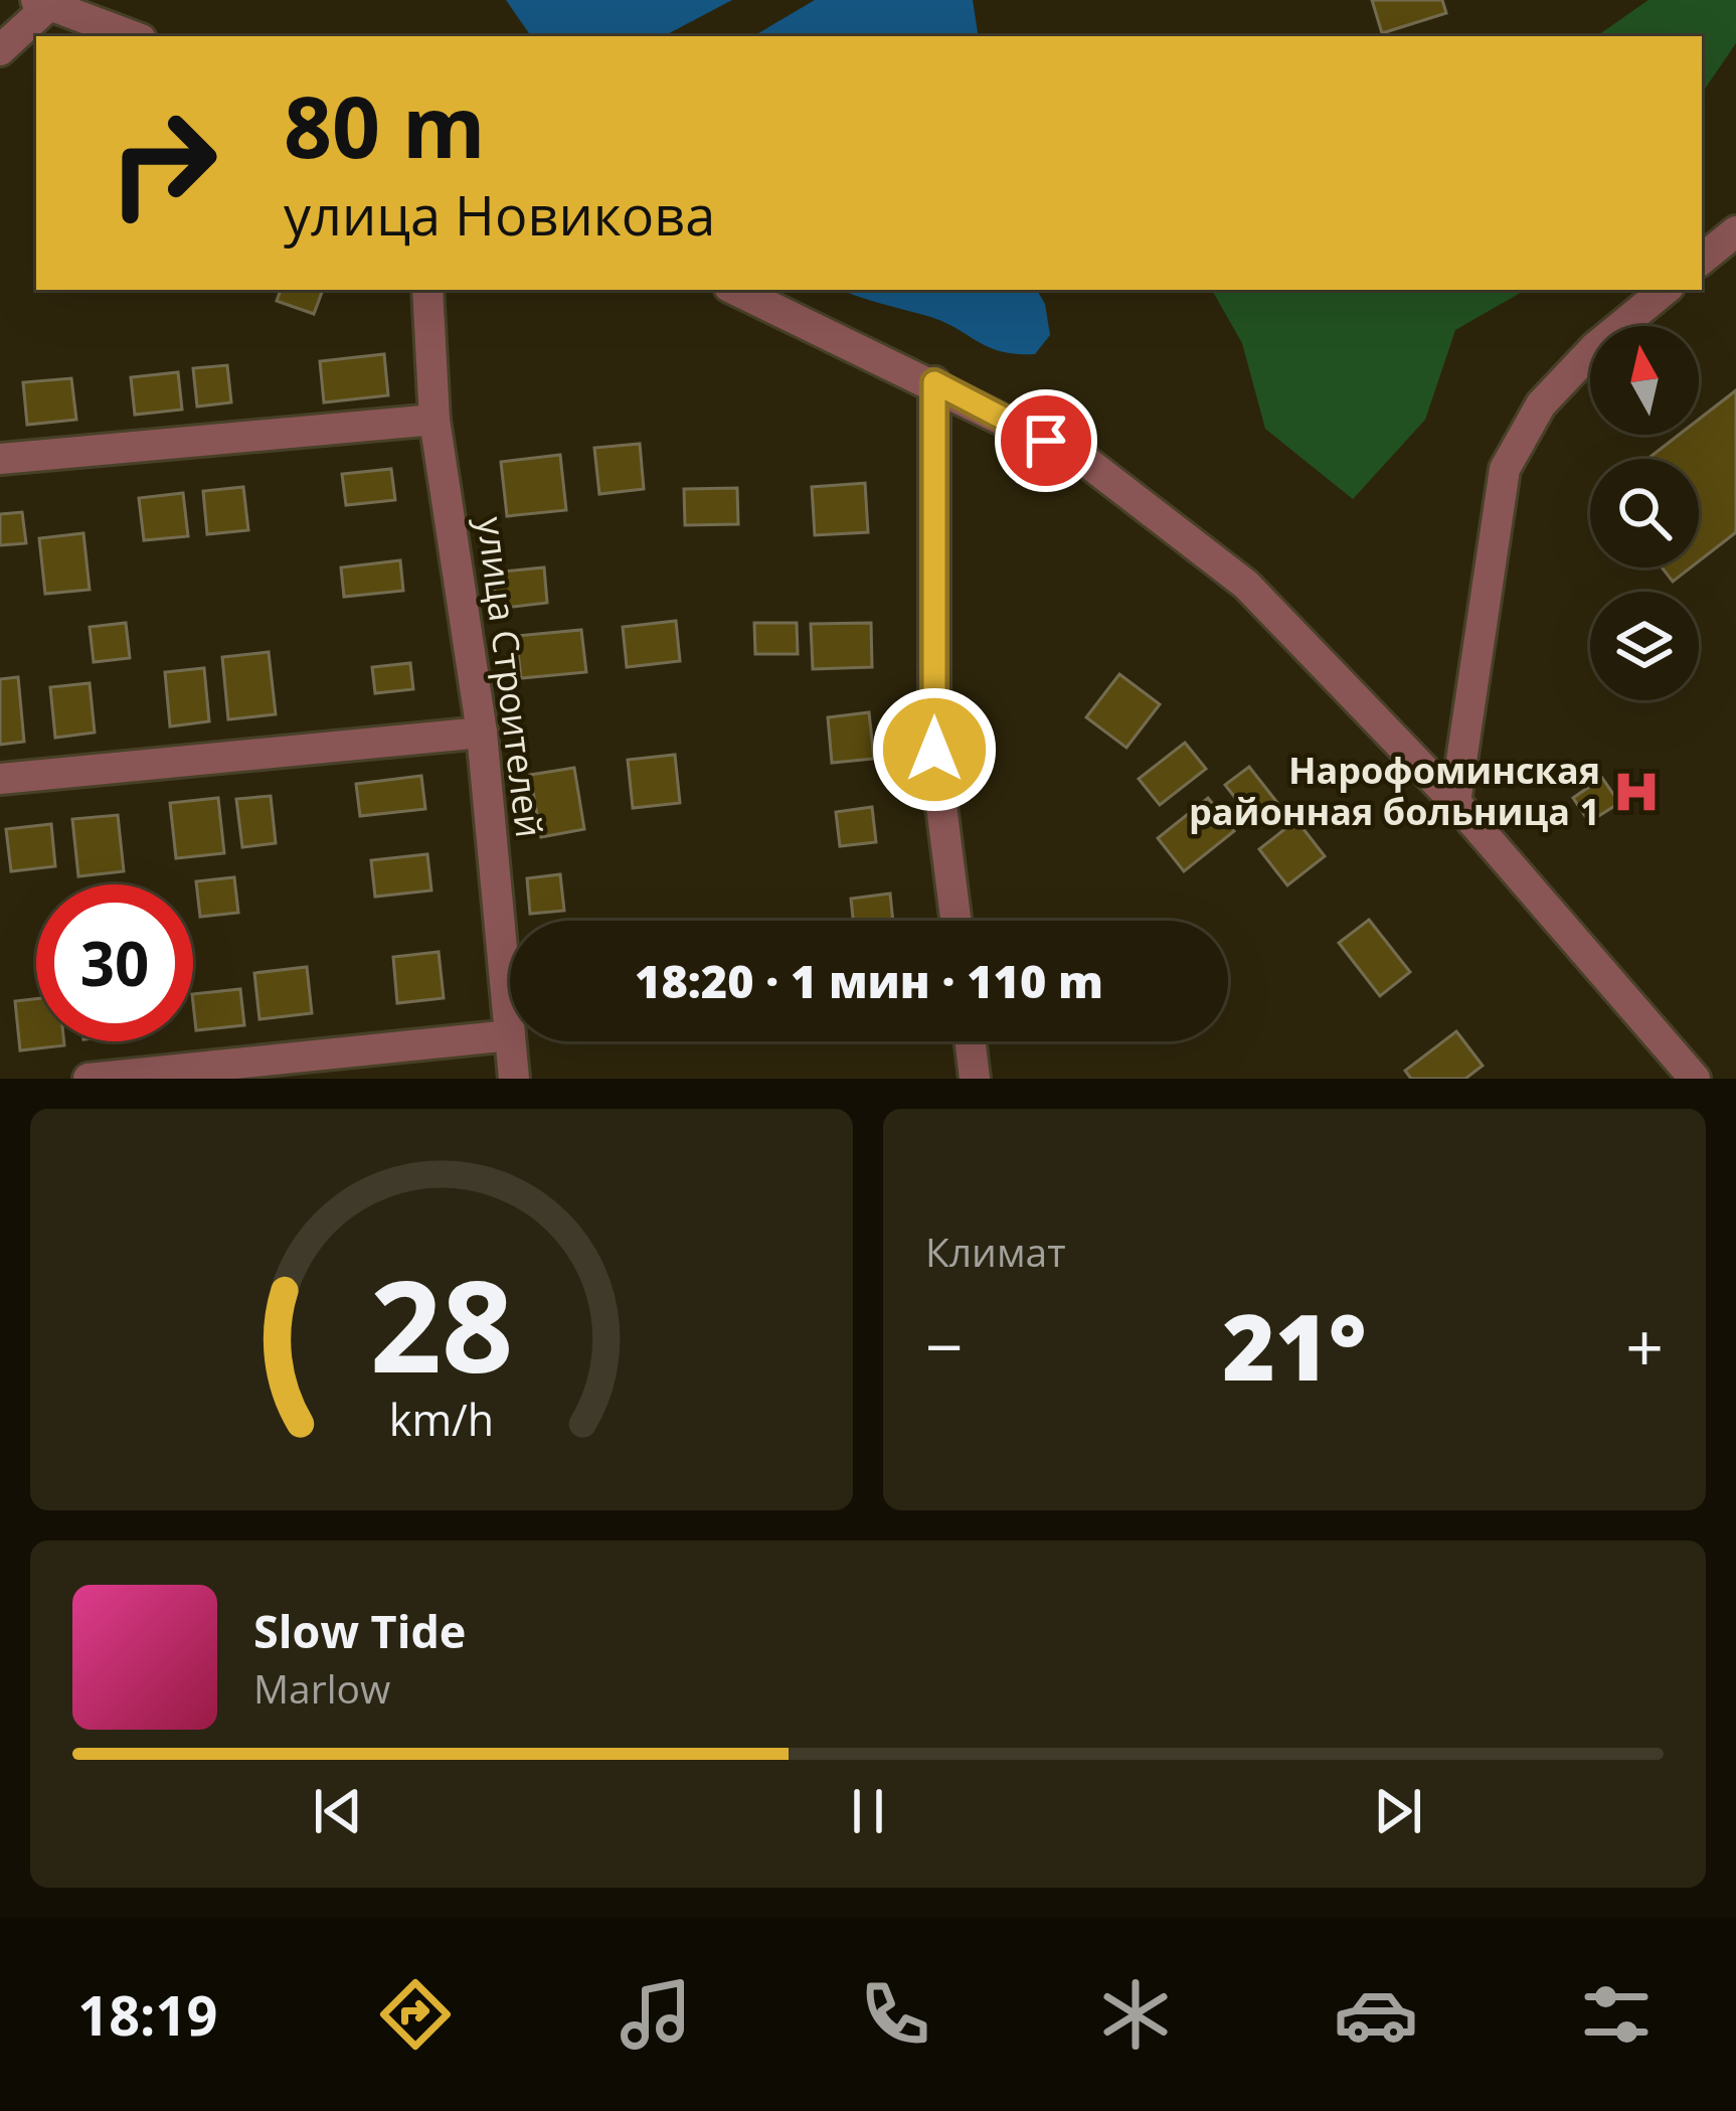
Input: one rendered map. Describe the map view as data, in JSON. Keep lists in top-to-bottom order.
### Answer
{
  "streets": {
    "street": ["улица Строителей"]
  },
  "places": {
    "hospital": ["Нарофоминская районная больница 1"]
  },
  "north": "top",
  "page": {
    "turn": ["80 m", "улица Новикова"],
    "limit": "30",
    "trip": "18:20 · 1 мин · 110 m",
    "tile": "Климат",
    "heat": ["−", "21°", "+"],
    "song": ["Slow Tide", "Marlow"],
    "tabs": "18:19",
    "gauge": ["28", "km/h"]
  }
}
